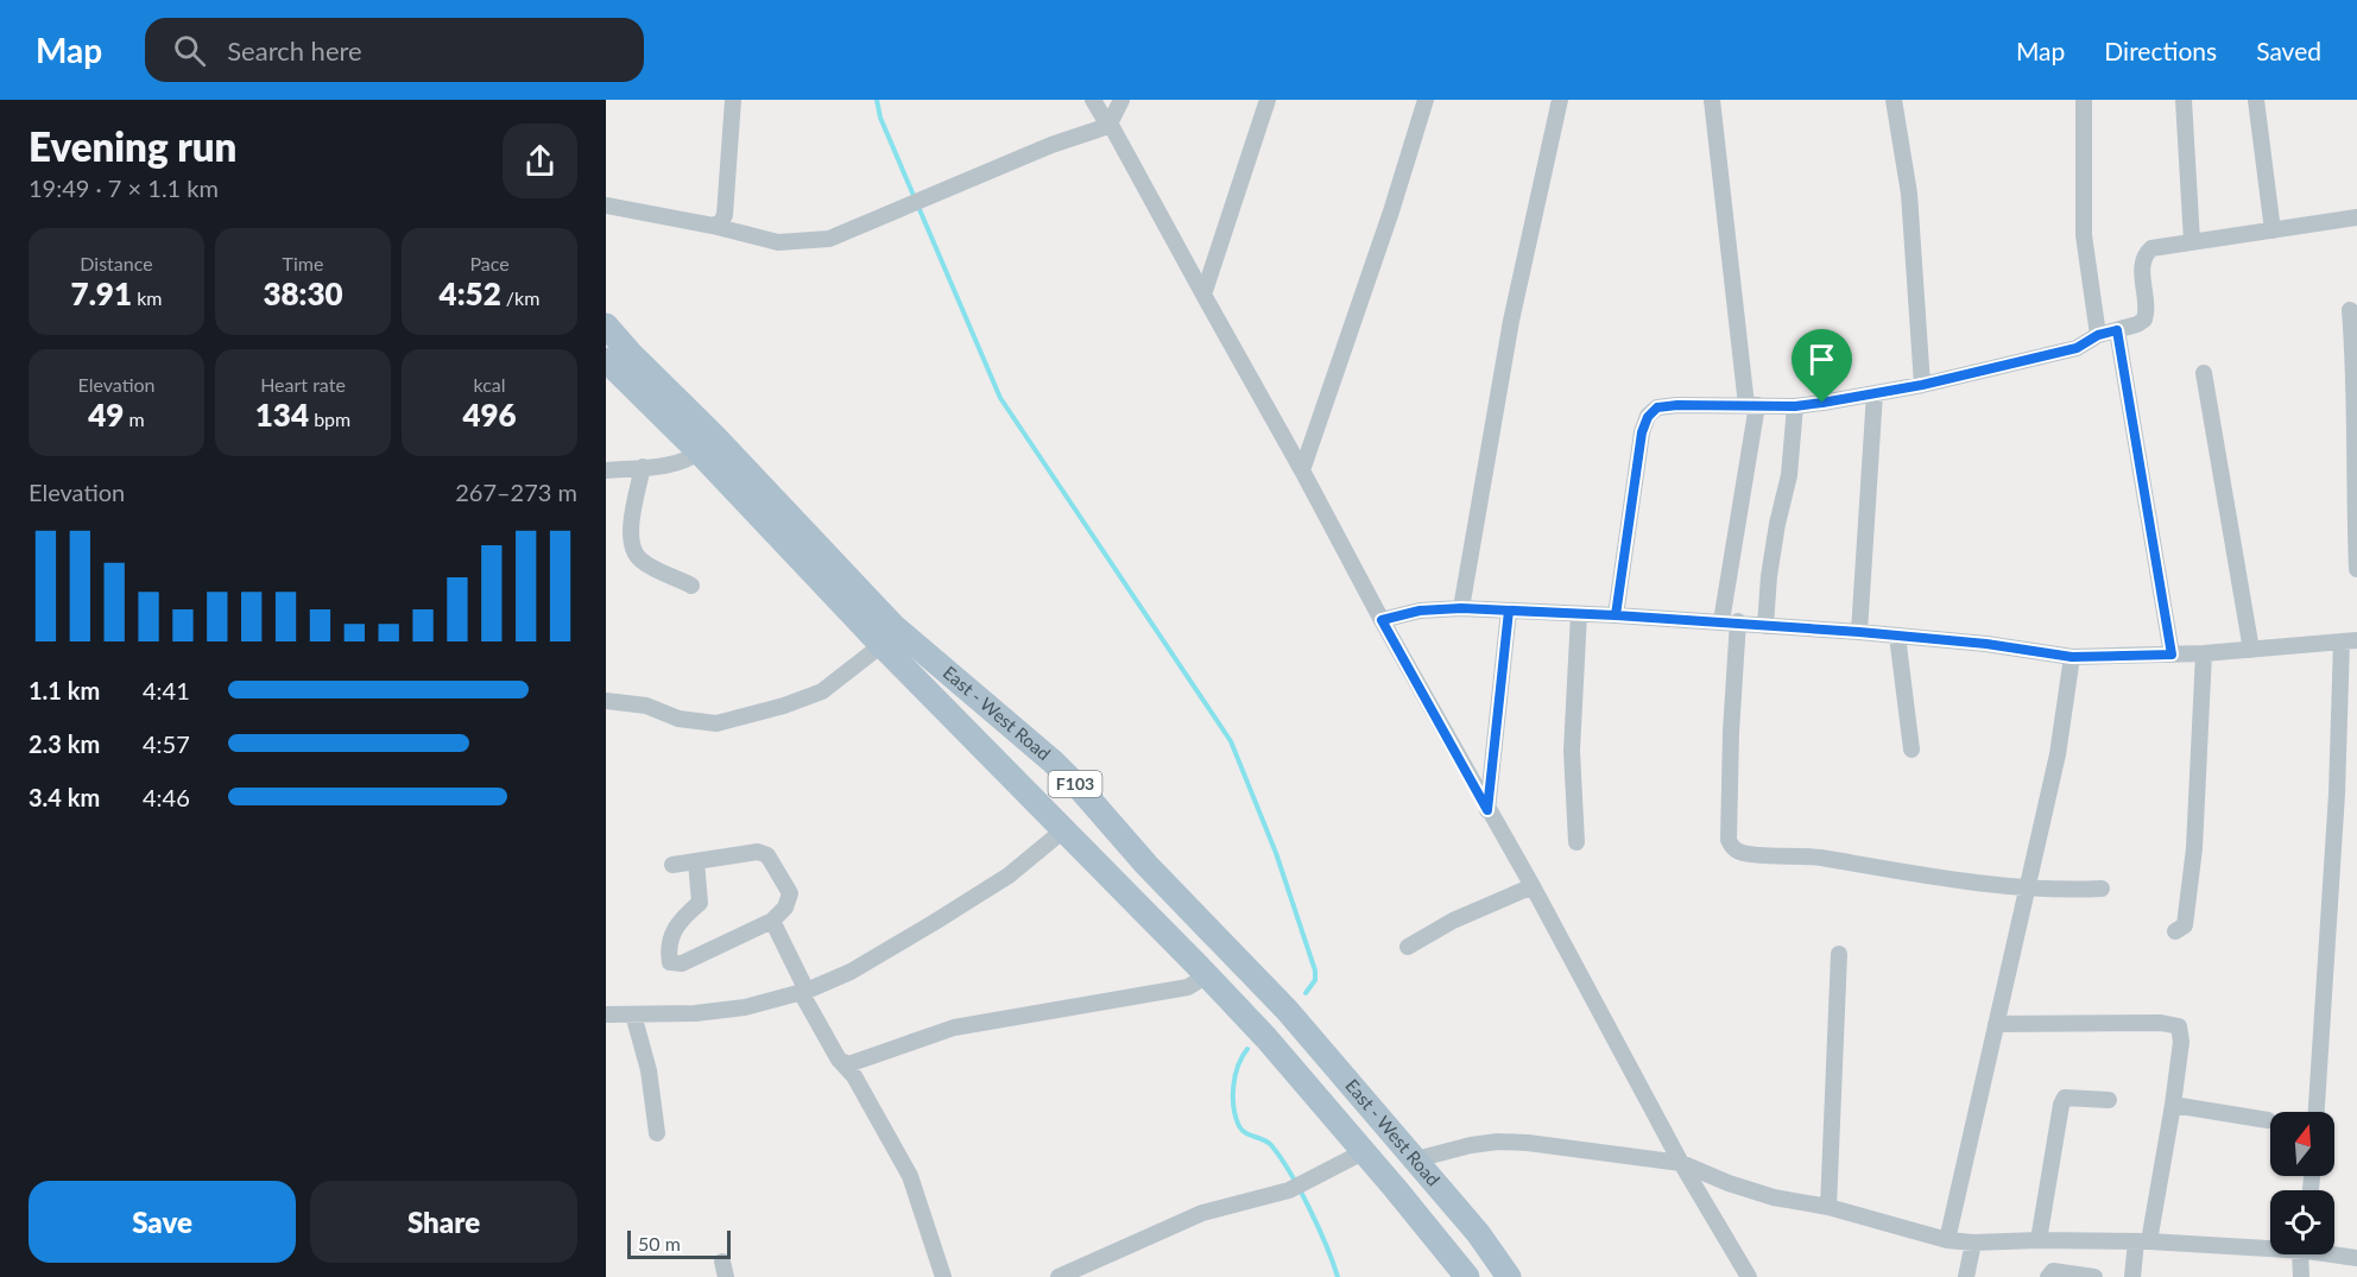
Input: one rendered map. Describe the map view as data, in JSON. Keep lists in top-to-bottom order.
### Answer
{
  "streets": {
    "main road": ["East - West Road", "F103"]
  },
  "scale_bar": "50 m",
  "north": "top",
  "page": {
    "header": "Map",
    "search": "Search here",
    "nav": ["Map", "Directions", "Saved"],
    "heading": ["Evening run", "19:49 · 7 × 1.1 km"],
    "stats": [
      ["Distance", "7.91 km"],
      ["Time", "38:30"],
      ["Pace", "4:52 /km"],
      ["Elevation", "49 m"],
      ["Heart rate", "134 bpm"],
      ["kcal", "496"]
    ],
    "chart": ["Elevation", "267–273 m"],
    "list": [
      {
        "name": "1.1 km",
        "note": "4:41"
      },
      {
        "name": "2.3 km",
        "note": "4:57"
      },
      {
        "name": "3.4 km",
        "note": "4:46"
      }
    ],
    "buttons": ["Save", "Share"],
    "scale": "50 m"
  }
}
